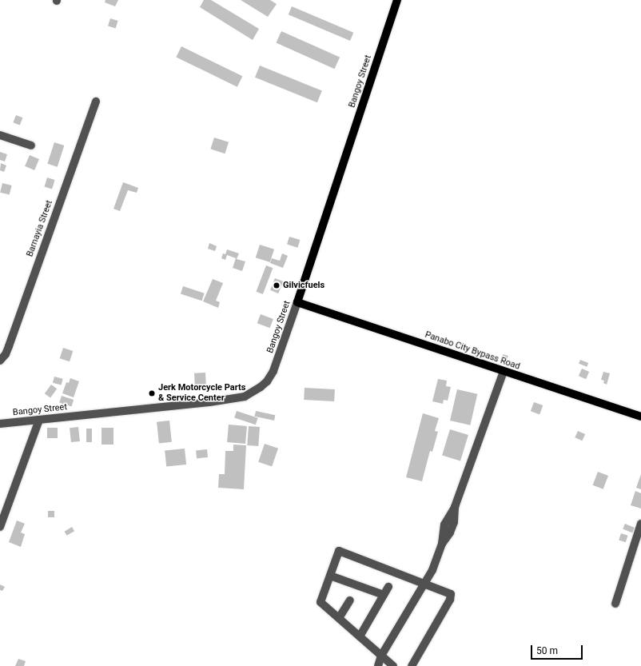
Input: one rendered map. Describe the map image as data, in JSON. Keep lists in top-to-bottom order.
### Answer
{
  "streets": {
    "main road": ["Bangoy Street", "Panabo City Bypass Road"],
    "street": ["Barnayia Street"]
  },
  "crossings": [
    ["Bangoy Street", "Panabo City Bypass Road"]
  ],
  "places": ["Gilvicfuels", "Jerk Motorcycle Parts & Service Center"],
  "scale_bar": "50 m"
}
